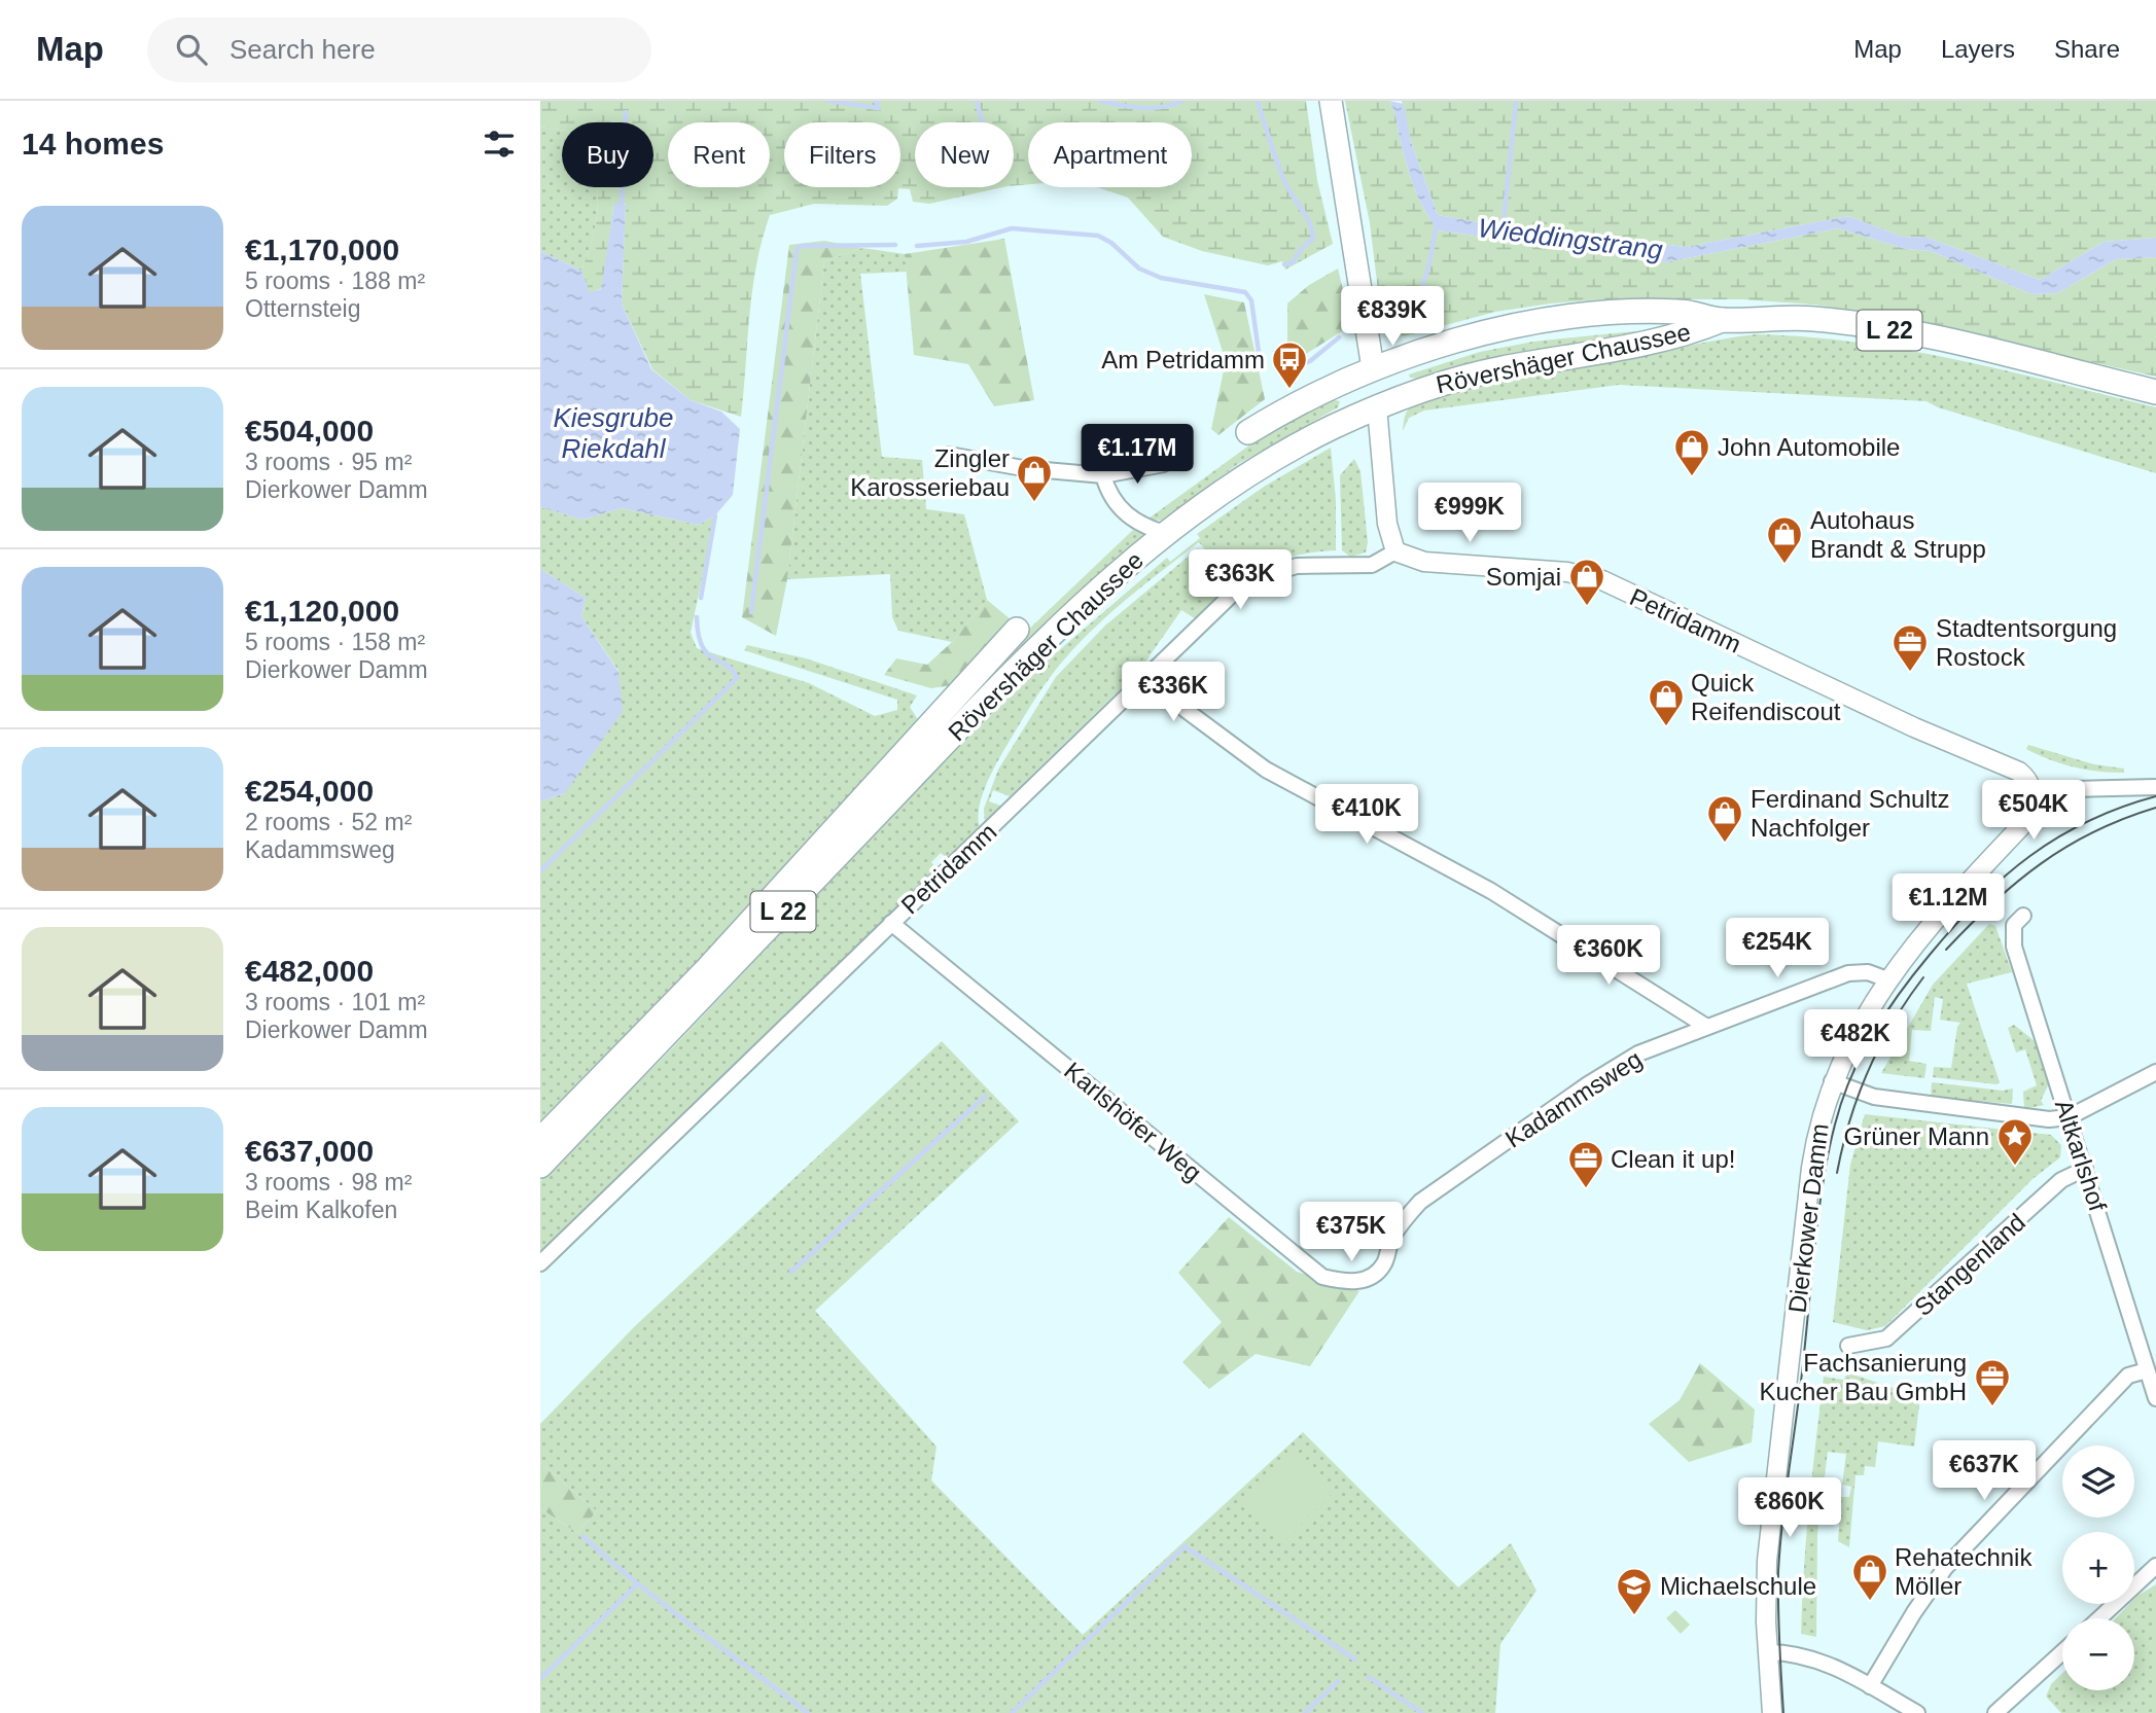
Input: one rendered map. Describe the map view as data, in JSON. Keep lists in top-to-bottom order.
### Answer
{
  "streets": {
    "main road": ["L 22", "Rövershäger Chaussee"],
    "street": [
      "Petridamm",
      "Kadammsweg",
      "Karlshöfer Weg",
      "Altkarlshof",
      "Dierkower Damm",
      "Stangenland"
    ]
  },
  "crossings": [
    ["Petridamm", "Karlshöfer Weg"],
    ["Petridamm", "Dierkower Damm"],
    ["Kadammsweg", "Karlshöfer Weg"],
    ["Kadammsweg", "Dierkower Damm"],
    ["Altkarlshof", "Stangenland"]
  ],
  "water": ["Wieddingstrang", "Kiesgrube Riekdahl"],
  "places": {
    "bus stop": ["Am Petridamm"],
    "shop": [
      "John Automobile",
      "Zingler Karosseriebau",
      "Autohaus Brandt & Strupp",
      "Somjai",
      "Quick Reifendiscout",
      "Ferdinand Schultz Nachfolger",
      "Rehatechnik Möller"
    ],
    "office": ["Stadtentsorgung Rostock", "Clean it up!", "Fachsanierung Kucher Bau GmbH"],
    "place": ["Grüner Mann"],
    "school or university": ["Michaelschule"]
  },
  "page": {
    "header": "Map",
    "search": "Search here",
    "nav": ["Map", "Layers", "Share"],
    "heading": "14 homes",
    "chip": [
      "Buy",
      "Rent",
      "Filters",
      "New",
      "Apartment"
    ],
    "list": [
      {
        "name": "€1,170,000",
        "note": "5 rooms · 188 m² · Otternsteig"
      },
      {
        "name": "€504,000",
        "note": "3 rooms · 95 m² · Dierkower Damm"
      },
      {
        "name": "€1,120,000",
        "note": "5 rooms · 158 m² · Dierkower Damm"
      },
      {
        "name": "€254,000",
        "note": "2 rooms · 52 m² · Kadammsweg"
      },
      {
        "name": "€482,000",
        "note": "3 rooms · 101 m² · Dierkower Damm"
      },
      {
        "name": "€637,000",
        "note": "3 rooms · 98 m² · Beim Kalkofen"
      }
    ],
    "price": [
      "€839K",
      "€1.17M",
      "€999K",
      "€363K",
      "€336K",
      "€504K",
      "€410K",
      "€1.12M",
      "€254K",
      "€360K",
      "€482K",
      "€375K",
      "€637K",
      "€860K"
    ],
    "map_buttons": ["+", "−"]
  }
}
